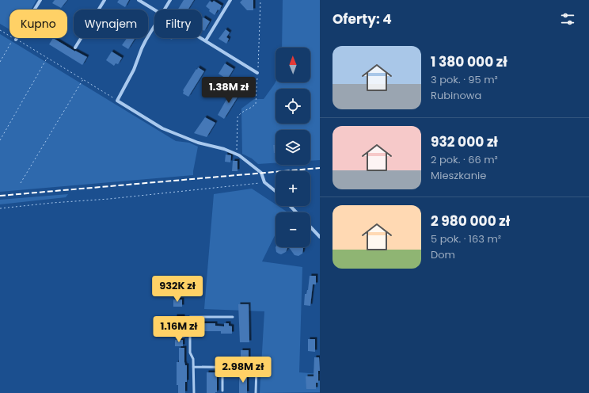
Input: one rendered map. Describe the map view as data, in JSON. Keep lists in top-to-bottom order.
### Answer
{
  "north": "top",
  "page": {
    "heading": "Oferty: 4",
    "chip": ["Kupno", "Wynajem", "Filtry"],
    "list": [
      {
        "name": "1 380 000 zł",
        "note": "3 pok. · 95 m² · Rubinowa"
      },
      {
        "name": "932 000 zł",
        "note": "2 pok. · 66 m² · Mieszkanie"
      },
      {
        "name": "2 980 000 zł",
        "note": "5 pok. · 163 m² · Dom"
      }
    ],
    "map_buttons": ["+", "−"],
    "price": [
      "1.38M zł",
      "932K zł",
      "1.16M zł",
      "2.98M zł"
    ]
  }
}
